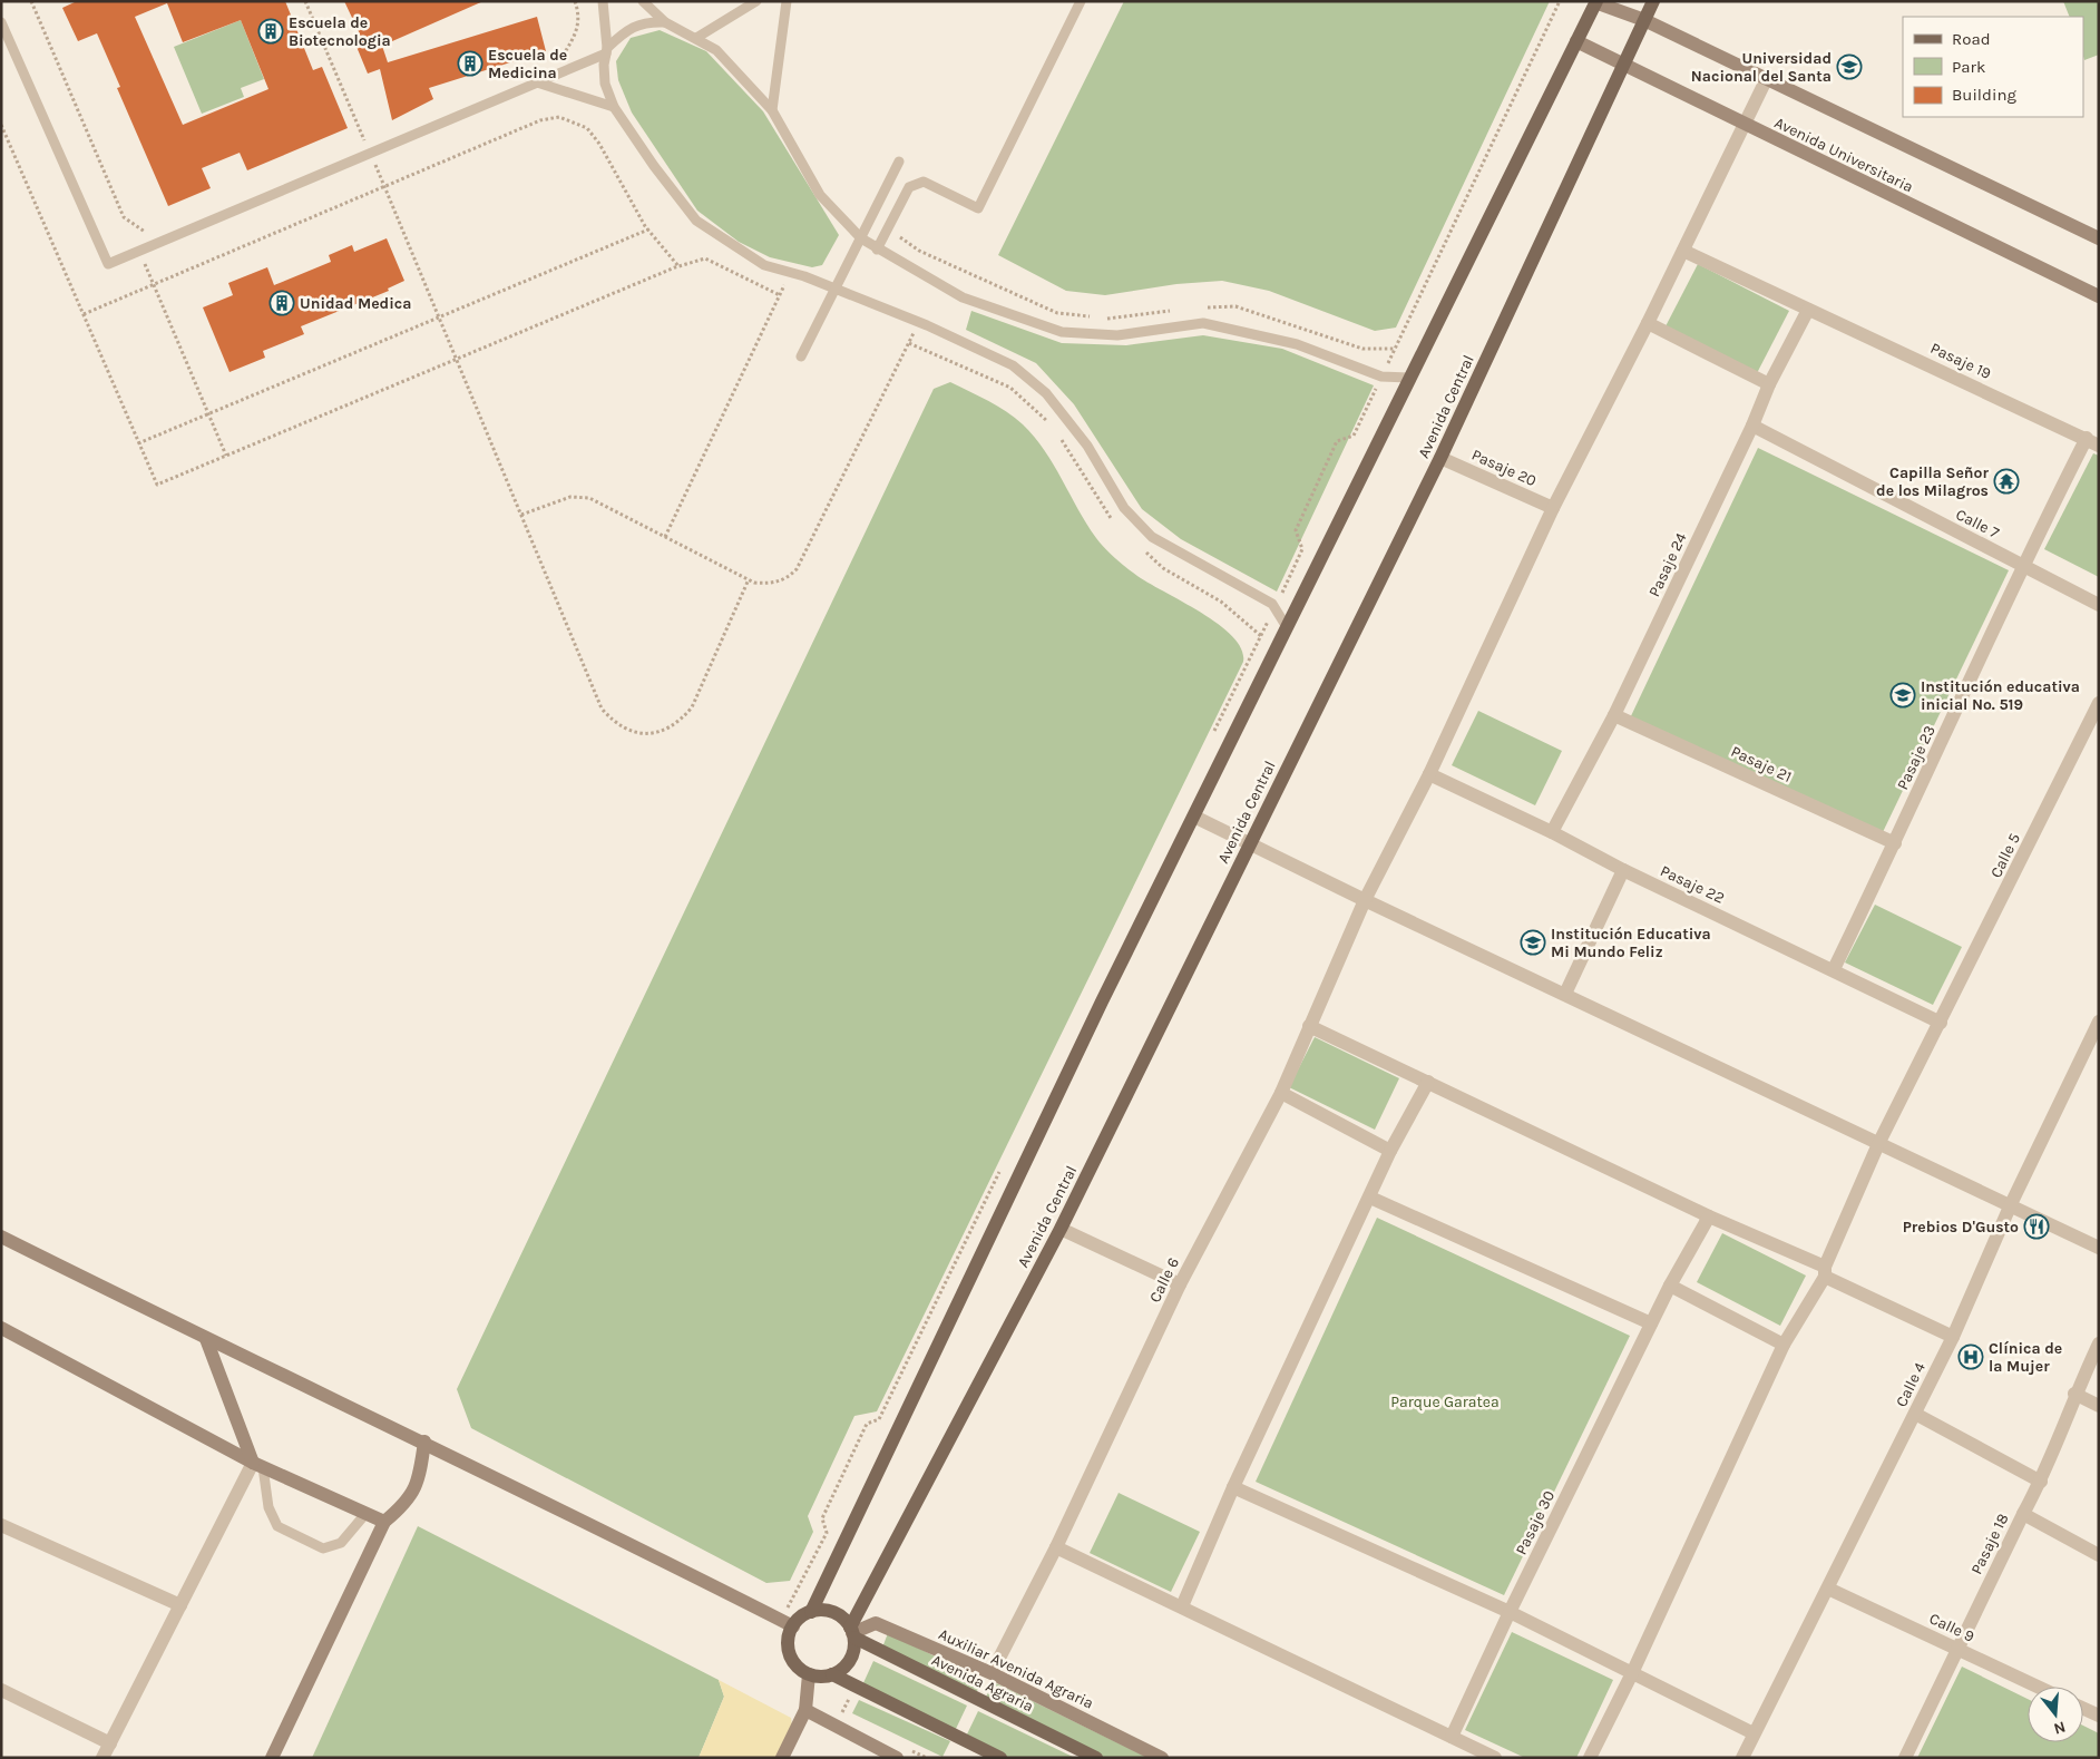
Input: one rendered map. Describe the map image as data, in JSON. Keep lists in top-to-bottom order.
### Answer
{
  "streets": {
    "main road": [
      "Avenida Universitaria",
      "Avenida Central",
      "Auxiliar Avenida Agraria",
      "Avenida Agraria"
    ],
    "street": [
      "Pasaje 19",
      "Pasaje 20",
      "Calle 7",
      "Pasaje 24",
      "Pasaje 23",
      "Pasaje 21",
      "Calle 5",
      "Pasaje 22",
      "Calle 6",
      "Calle 4",
      "Pasaje 30",
      "Pasaje 18",
      "Calle 9"
    ]
  },
  "crossings": [
    ["Avenida Universitaria", "Avenida Central"],
    ["Avenida Universitaria", "Calle 6"],
    ["Pasaje 19", "Pasaje 24"],
    ["Pasaje 19", "Pasaje 23"],
    ["Pasaje 19", "Calle 6"],
    ["Avenida Central", "Pasaje 20"],
    ["Avenida Central", "Auxiliar Avenida Agraria"],
    ["Avenida Central", "Avenida Agraria"],
    ["Pasaje 20", "Calle 6"],
    ["Calle 7", "Pasaje 24"],
    ["Calle 7", "Pasaje 23"],
    ["Pasaje 24", "Pasaje 21"],
    ["Pasaje 24", "Pasaje 22"],
    ["Pasaje 23", "Pasaje 21"],
    ["Pasaje 23", "Pasaje 22"],
    ["Calle 5", "Pasaje 22"],
    ["Pasaje 22", "Calle 6"],
    ["Calle 6", "Auxiliar Avenida Agraria"],
    ["Calle 4", "Calle 9"],
    ["Pasaje 18", "Calle 9"],
    ["Auxiliar Avenida Agraria", "Avenida Agraria"]
  ],
  "parks": ["Parque Garatea"],
  "places": {
    "building": ["Escuela de Biotecnologia", "Escuela de Medicina", "Unidad Medica"],
    "school or university": ["Universidad Nacional del Santa", "Institución educativa inicial No. 519", "Institución Educativa Mi Mundo Feliz"],
    "temple": ["Capilla Señor de los Milagros"],
    "restaurant": ["Prebios D'Gusto"],
    "hospital": ["Clínica de la Mujer"]
  },
  "legend": ["Road", "Park", "Building"],
  "north": "bottom"
}
